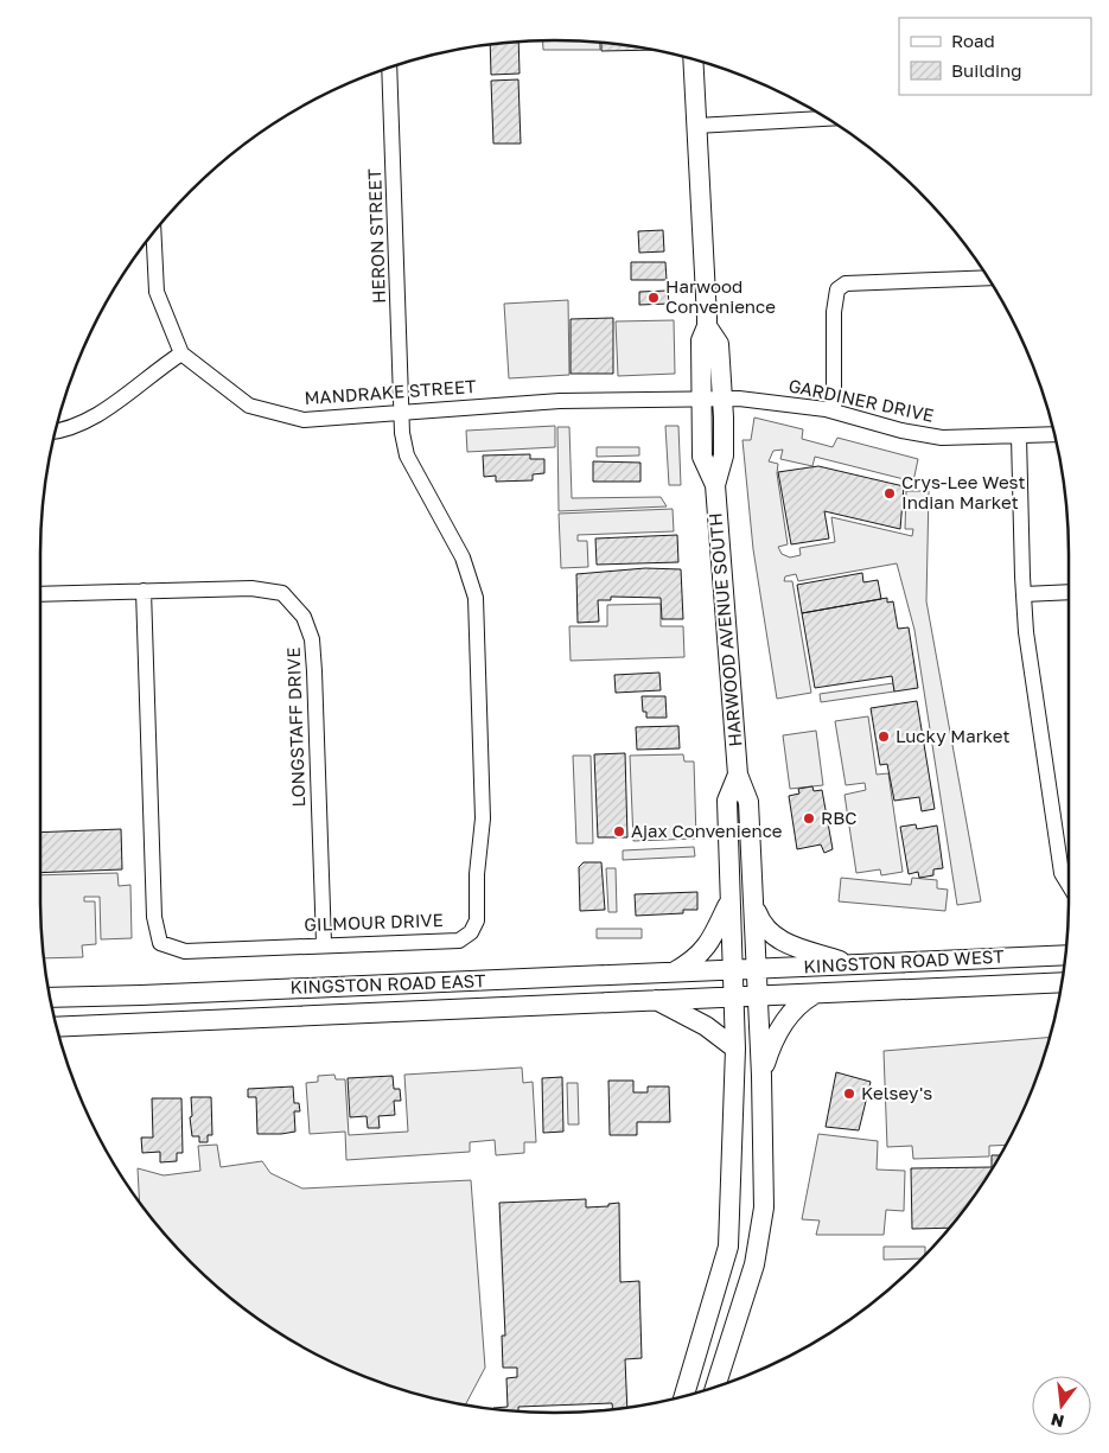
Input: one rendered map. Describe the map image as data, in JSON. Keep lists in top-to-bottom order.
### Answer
{
  "streets": {
    "main road": ["HARWOOD AVENUE SOUTH", "KINGSTON ROAD WEST", "KINGSTON ROAD EAST"],
    "street": [
      "HERON STREET",
      "MANDRAKE STREET",
      "GARDINER DRIVE",
      "LONGSTAFF DRIVE",
      "GILMOUR DRIVE"
    ]
  },
  "crossings": [
    ["HERON STREET", "MANDRAKE STREET"],
    ["HERON STREET", "GILMOUR DRIVE"],
    ["MANDRAKE STREET", "GARDINER DRIVE"],
    ["MANDRAKE STREET", "HARWOOD AVENUE SOUTH"],
    ["MANDRAKE STREET", "GILMOUR DRIVE"],
    ["GARDINER DRIVE", "HARWOOD AVENUE SOUTH"],
    ["HARWOOD AVENUE SOUTH", "KINGSTON ROAD WEST"],
    ["HARWOOD AVENUE SOUTH", "KINGSTON ROAD EAST"],
    ["LONGSTAFF DRIVE", "GILMOUR DRIVE"],
    ["KINGSTON ROAD WEST", "KINGSTON ROAD EAST"]
  ],
  "places": [
    "Harwood Convenience",
    "Crys-Lee West Indian Market",
    "Lucky Market",
    "RBC",
    "Ajax Convenience",
    "Kelsey's"
  ],
  "legend": ["Road", "Building"],
  "north": "bottom"
}
